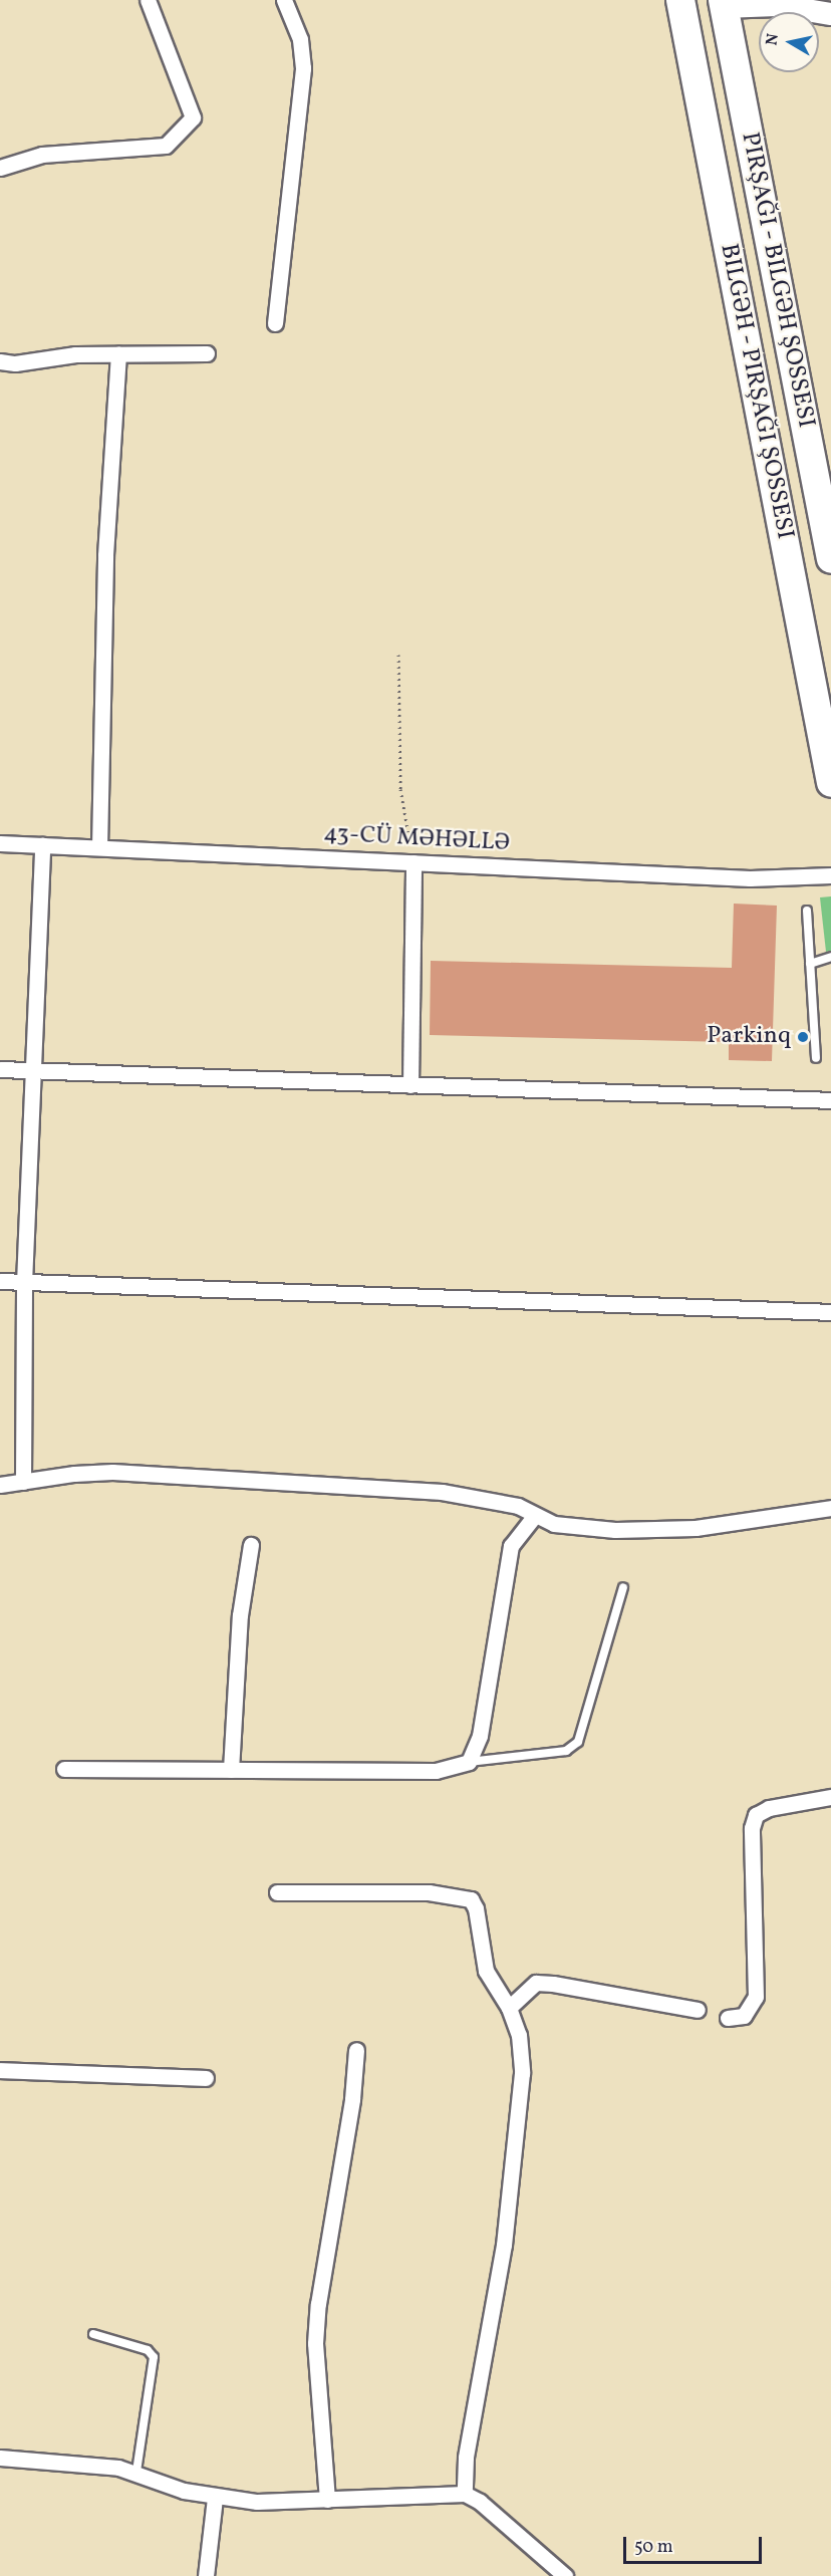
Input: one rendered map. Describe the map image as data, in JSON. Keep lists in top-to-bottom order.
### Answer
{
  "streets": {
    "street": ["43-CÜ MƏHƏLLƏ"]
  },
  "places": ["Parkinq"],
  "scale_bar": "50 m",
  "north": "left"
}
